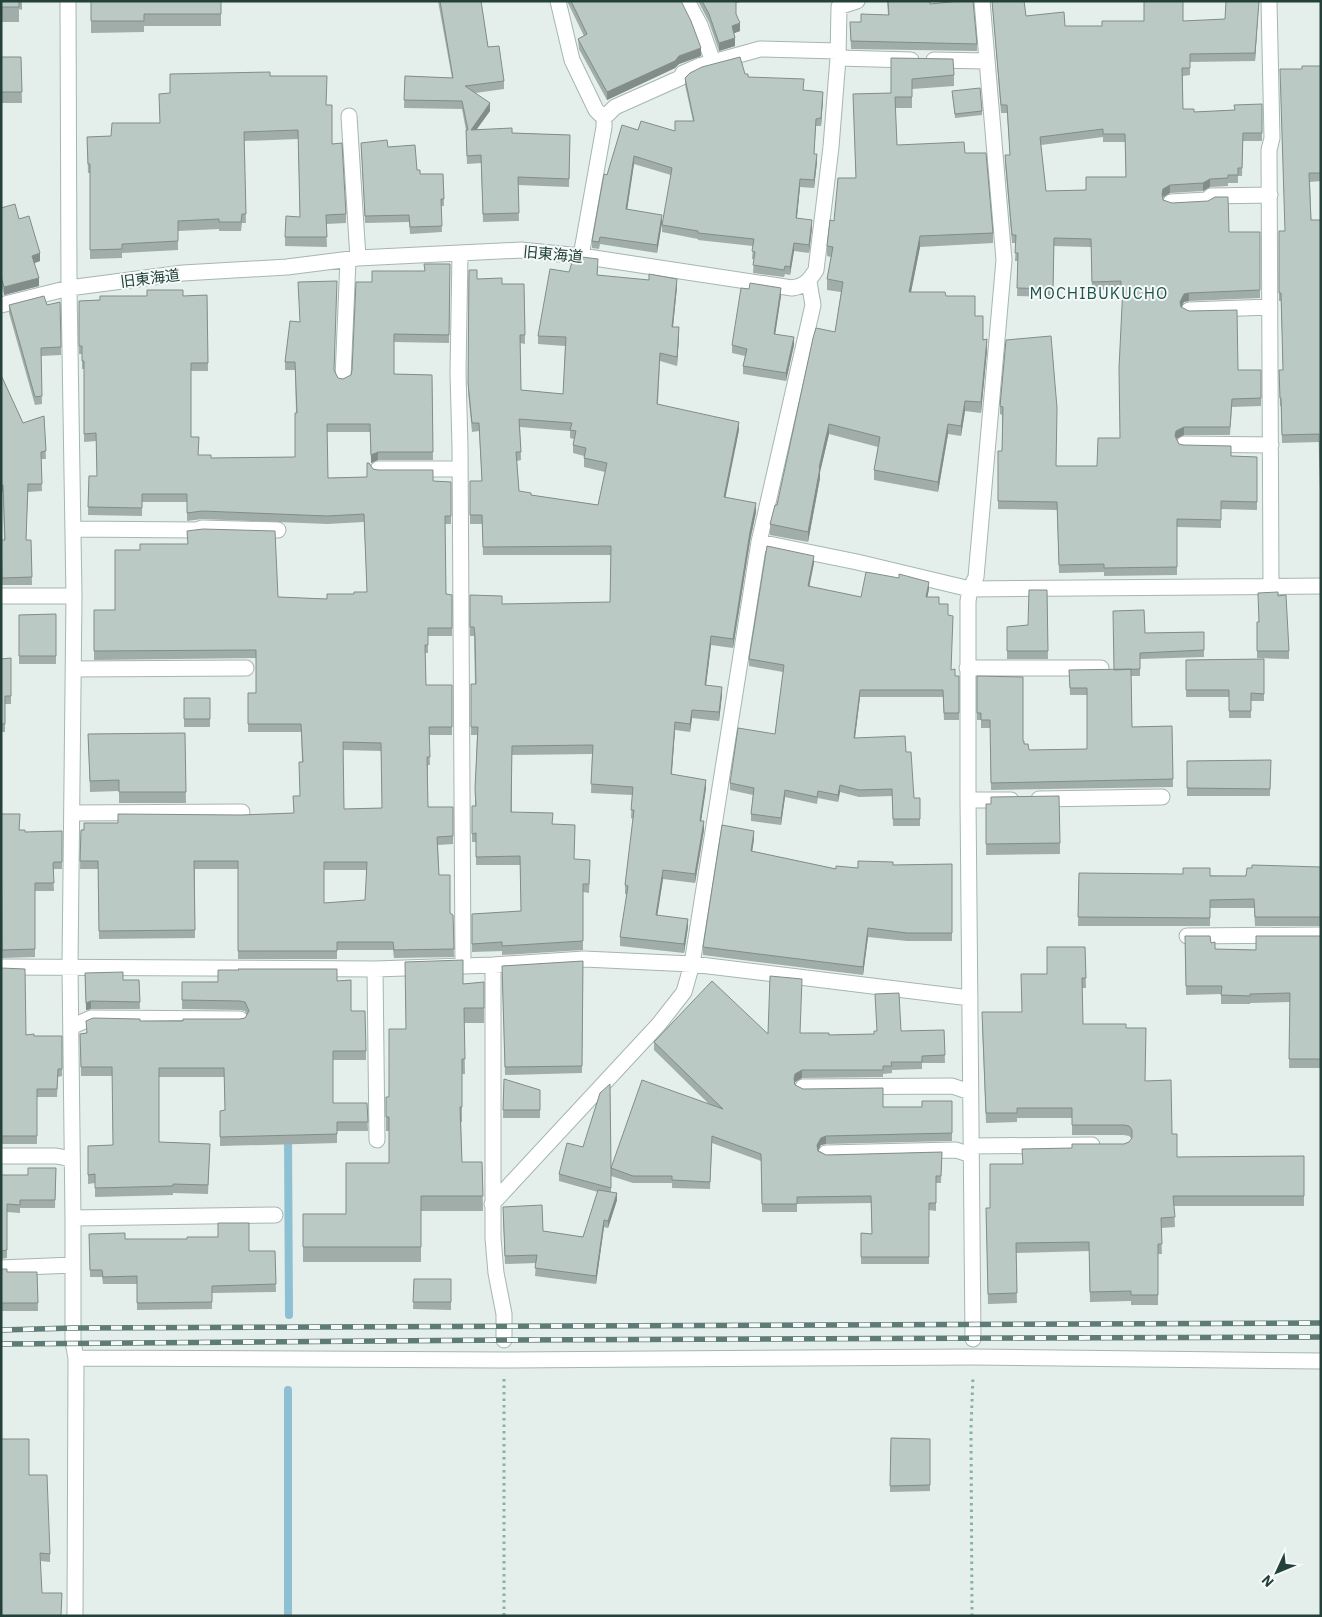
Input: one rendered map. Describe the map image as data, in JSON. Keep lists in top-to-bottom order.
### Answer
{
  "streets": {
    "street": ["旧東海道"]
  },
  "districts": ["MOCHIBUKUCHO"],
  "north": "bottom left"
}
